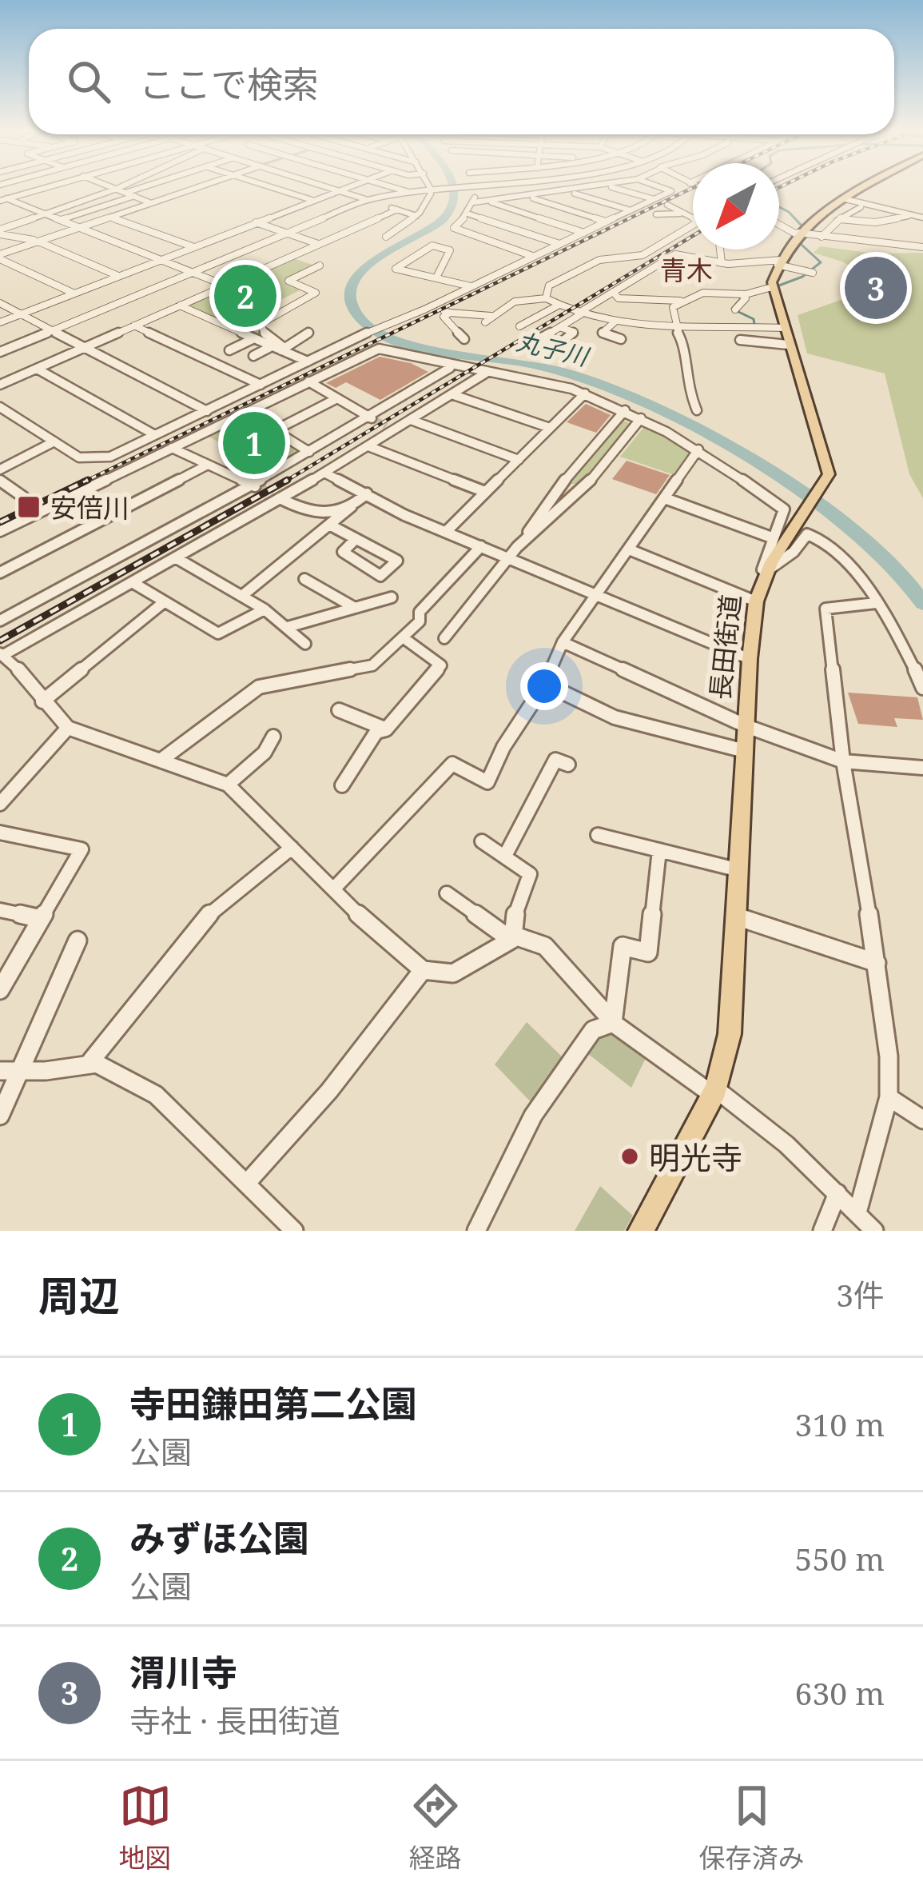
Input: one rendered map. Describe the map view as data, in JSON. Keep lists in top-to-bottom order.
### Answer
{
  "streets": {
    "main road": ["長田街道"]
  },
  "districts": ["青木"],
  "water": ["丸子川"],
  "places": {
    "transit": ["安倍川"],
    "other": ["明光寺"]
  },
  "north": "bottom left",
  "page": {
    "search": "ここで検索",
    "pins": ["3", "2", "1"],
    "heading": ["周辺", "3件"],
    "list": [
      {
        "mark": "1",
        "name": "寺田鎌田第二公園",
        "note": "公園",
        "value": "310 m"
      },
      {
        "mark": "2",
        "name": "みずほ公園",
        "note": "公園",
        "value": "550 m"
      },
      {
        "mark": "3",
        "name": "渭川寺",
        "note": "寺社 · 長田街道",
        "value": "630 m"
      }
    ],
    "nav": ["地図", "経路", "保存済み"]
  }
}
